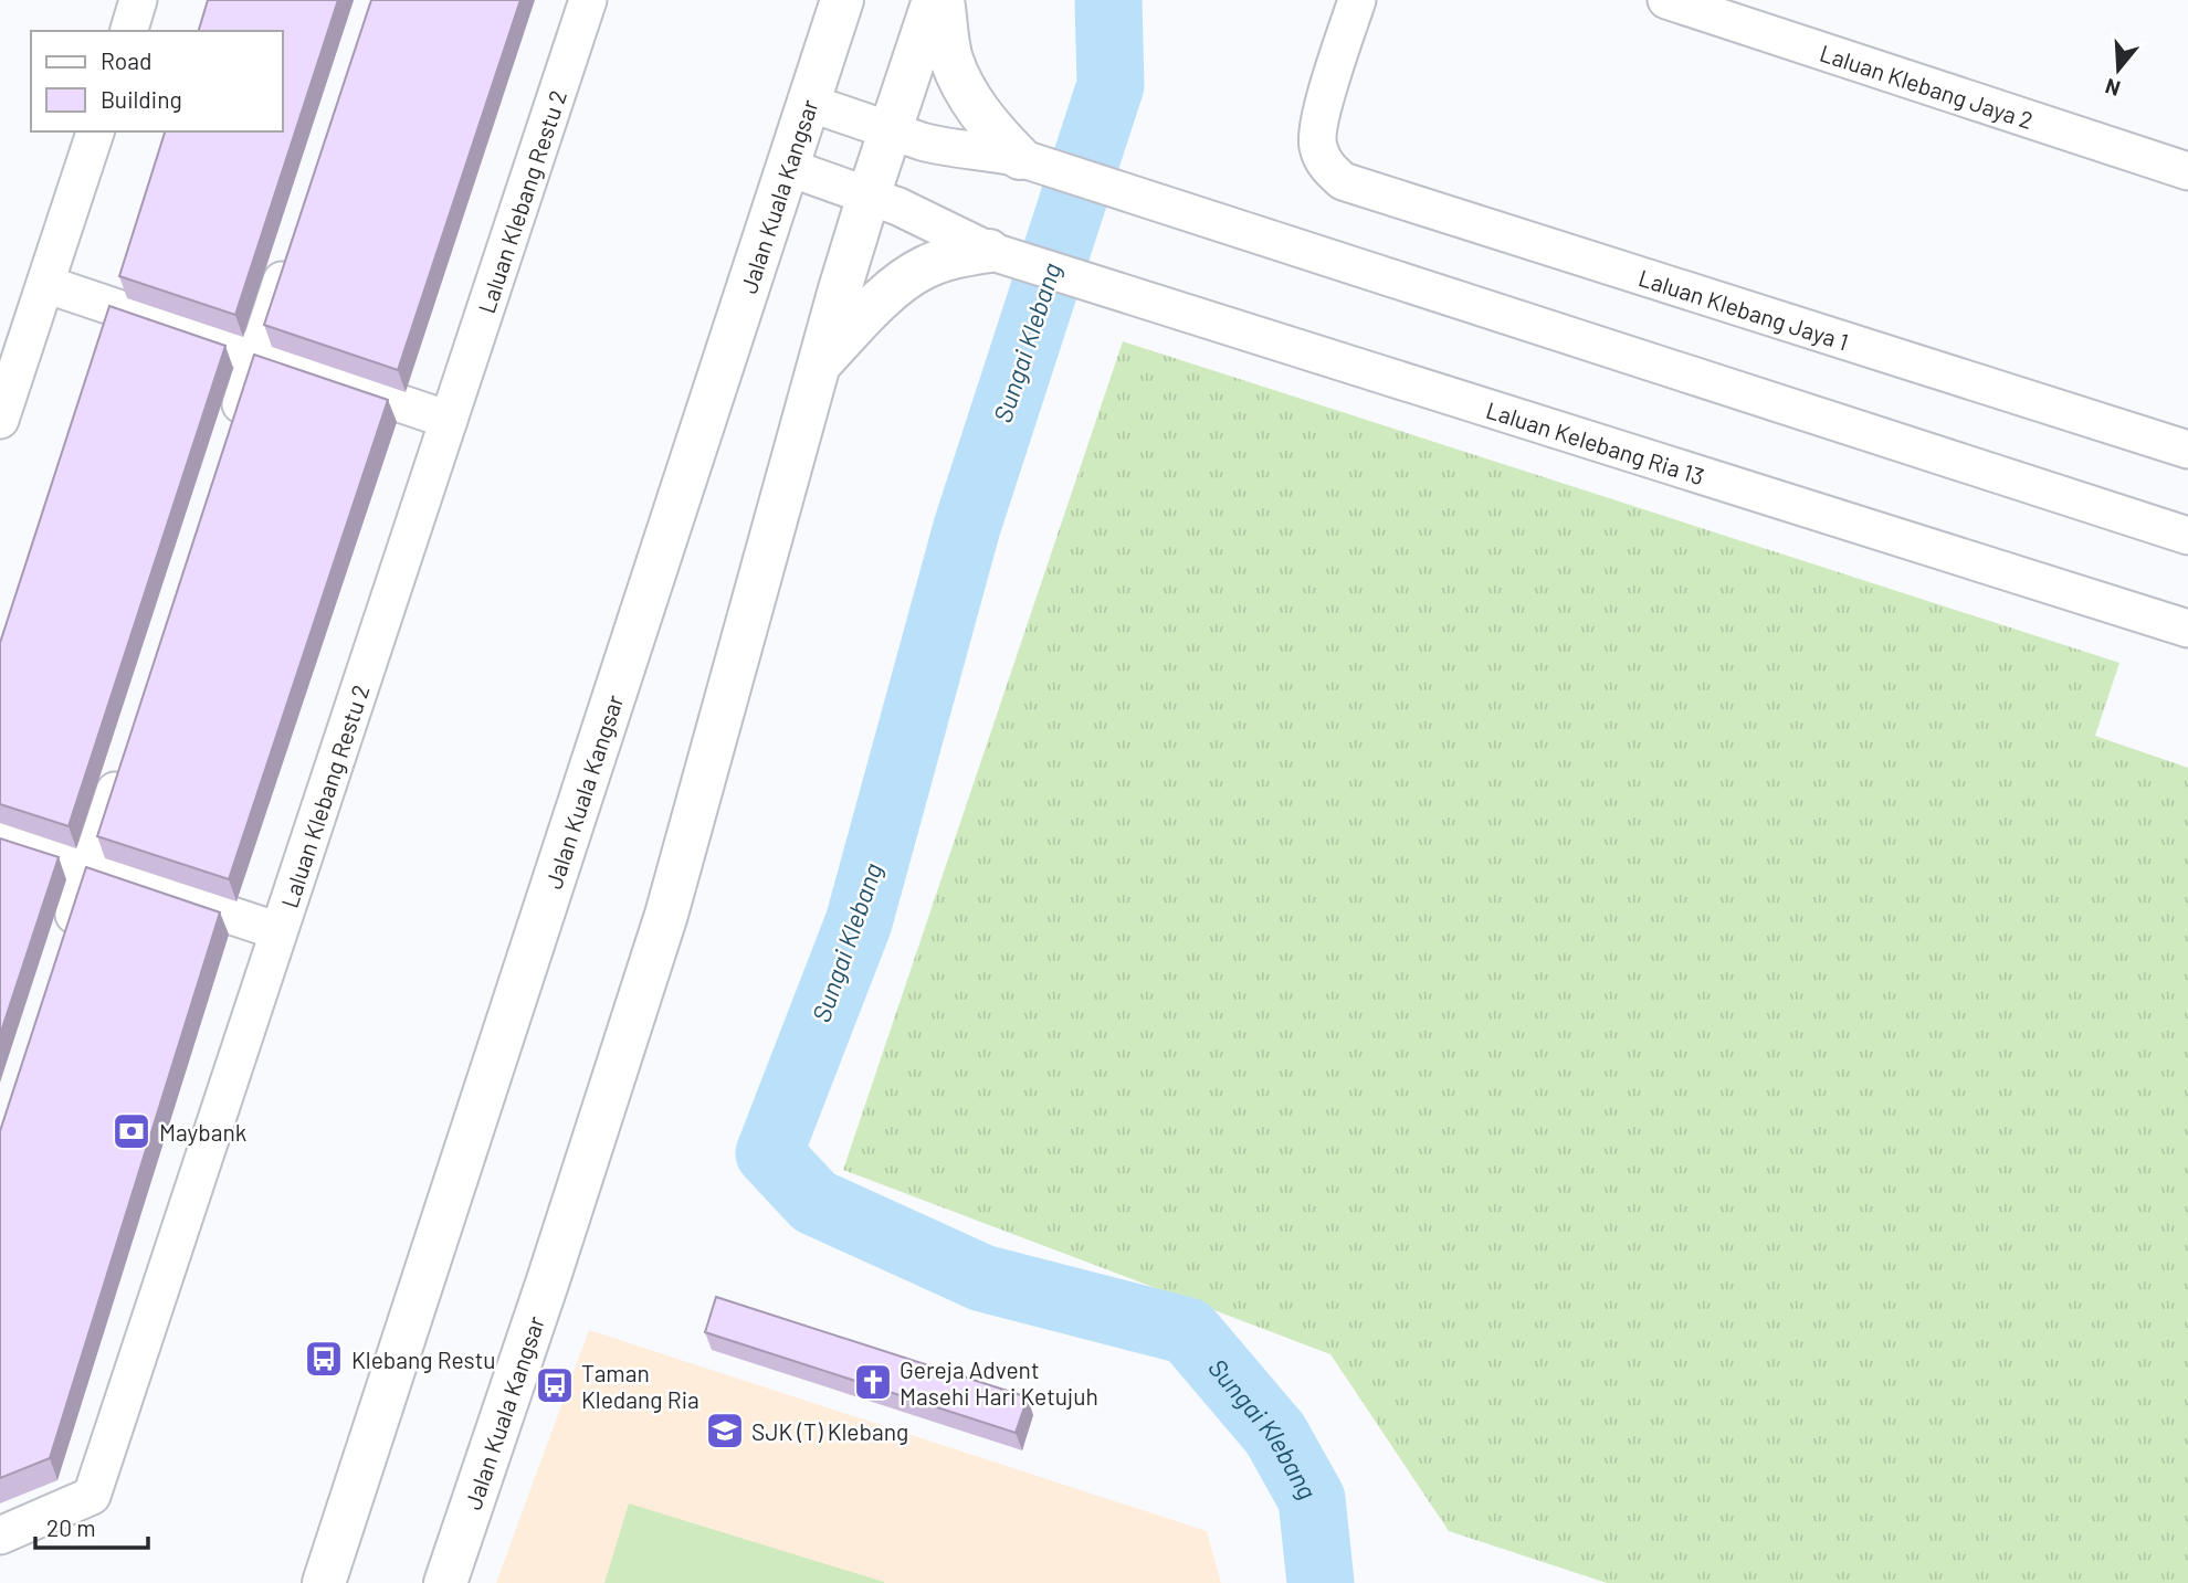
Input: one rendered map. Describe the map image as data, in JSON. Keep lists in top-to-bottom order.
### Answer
{
  "streets": {
    "highway": ["Jalan Kuala Kangsar"],
    "street": [
      "Laluan Klebang Jaya 2",
      "Laluan Klebang Restu 2",
      "Laluan Klebang Jaya 1",
      "Laluan Kelebang Ria 13"
    ]
  },
  "crossings": [
    ["Jalan Kuala Kangsar", "Laluan Kelebang Ria 13"]
  ],
  "water": ["Sungai Klebang"],
  "places": {
    "bank": ["Maybank"],
    "bus stop": ["Klebang Restu", "Taman Kledang Ria"],
    "church": ["Gereja Advent Masehi Hari Ketujuh"],
    "school or university": ["SJK (T) Klebang"]
  },
  "legend": ["Road", "Building"],
  "scale_bar": "20 m",
  "north": "bottom"
}
